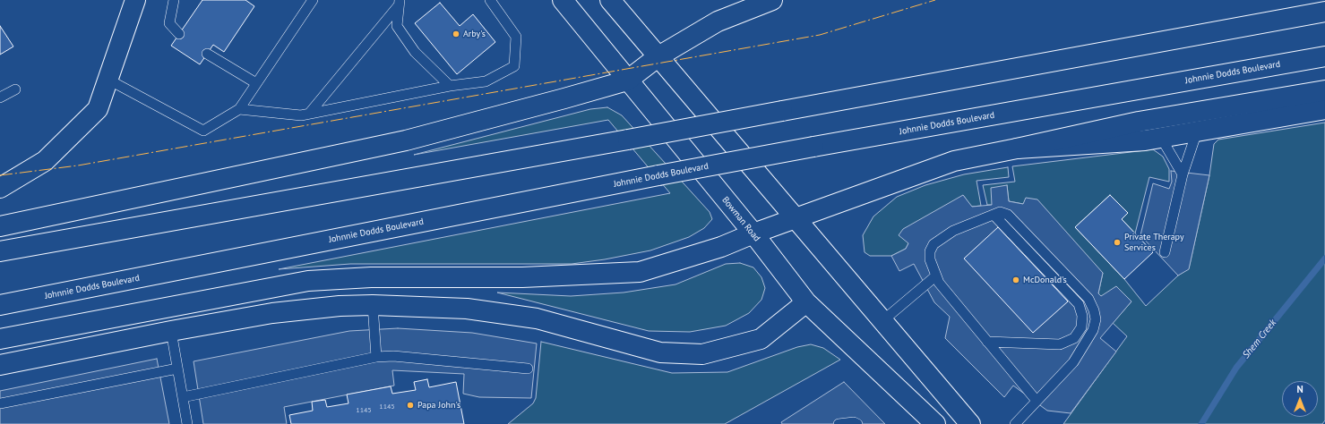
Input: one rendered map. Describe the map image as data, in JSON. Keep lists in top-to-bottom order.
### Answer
{
  "streets": {
    "main road": ["Johnnie Dodds Boulevard", "Bowman Road"]
  },
  "water": ["Shem Creek"],
  "places": [
    "Arby's",
    "Private Therapy Services",
    "McDonald's",
    "Papa John's"
  ],
  "house_numbers": ["1145", "1145"],
  "north": "top"
}
